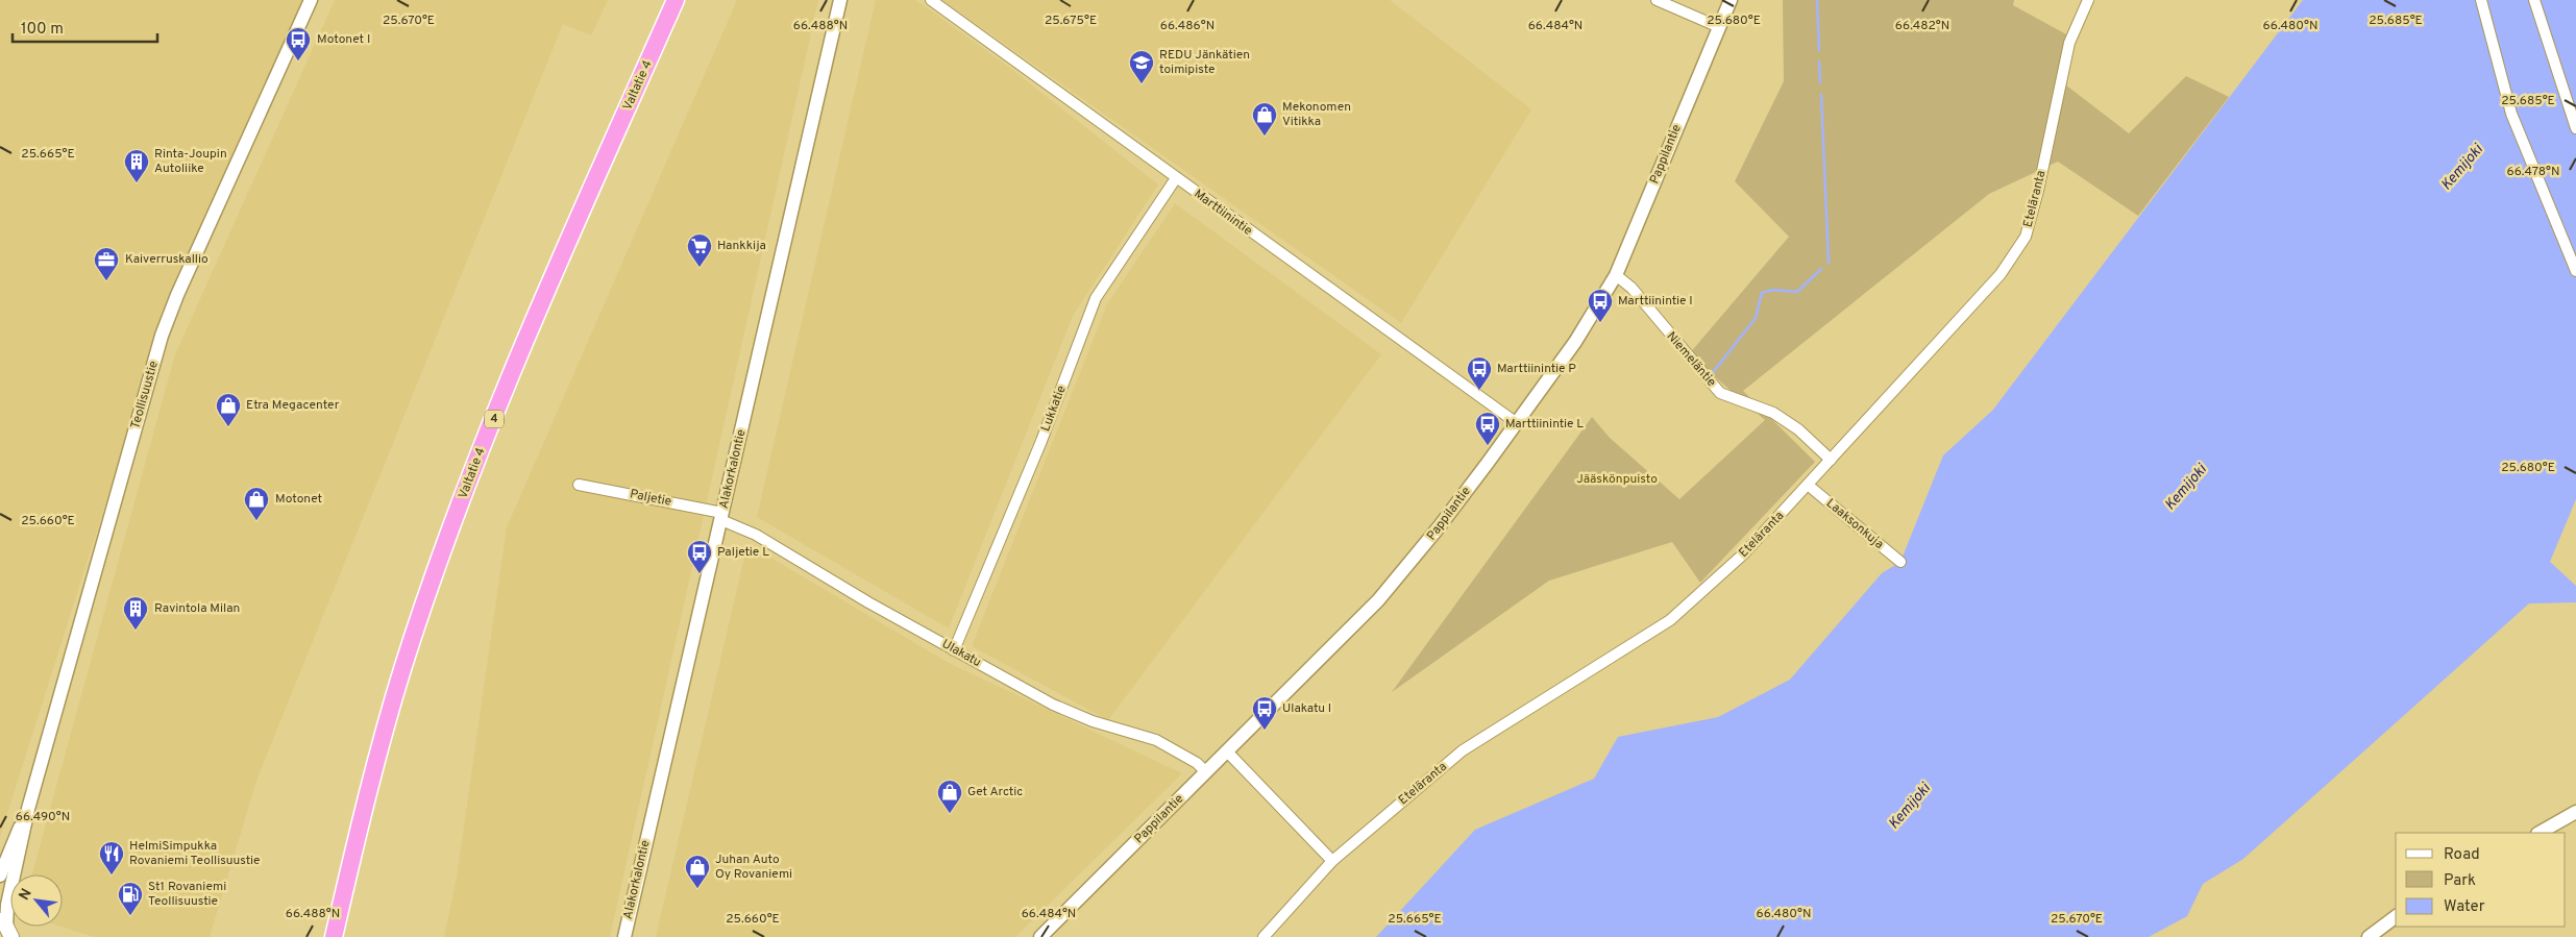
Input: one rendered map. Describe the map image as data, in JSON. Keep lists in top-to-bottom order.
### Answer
{
  "streets": {
    "highway": ["Valtatie 4", "4"],
    "street": [
      "Pappilantie",
      "Eteläranta",
      "Marttiinintie",
      "Niemeläntie",
      "Teollisuustie",
      "Lukkatie",
      "Alakorkalontie",
      "Paljetie",
      "Laaksonkuja",
      "Ulakatu"
    ]
  },
  "crossings": [
    ["Pappilantie", "Marttiinintie"],
    ["Pappilantie", "Niemeläntie"],
    ["Pappilantie", "Ulakatu"],
    ["Eteläranta", "Niemeläntie"],
    ["Eteläranta", "Laaksonkuja"],
    ["Marttiinintie", "Lukkatie"],
    ["Lukkatie", "Ulakatu"],
    ["Alakorkalontie", "Paljetie"],
    ["Alakorkalontie", "Ulakatu"],
    ["Paljetie", "Ulakatu"]
  ],
  "water": ["Kemijoki"],
  "parks": ["Jääskönpuisto"],
  "places": {
    "bus stop": [
      "Motonet I",
      "Marttiinintie I",
      "Marttiinintie P",
      "Marttiinintie L",
      "Paljetie L",
      "Ulakatu I"
    ],
    "school or university": ["REDU Jänkätien toimipiste"],
    "shop": [
      "Mekonomen Vitikka",
      "Etra Megacenter",
      "Motonet",
      "Get Arctic",
      "Juhan Auto Oy Rovaniemi"
    ],
    "building": ["Rinta-Joupin Autoliike", "Ravintola Milan"],
    "supermarket": ["Hankkija"],
    "office": ["Kaiverruskallio"],
    "restaurant": ["HelmiSimpukka Rovaniemi Teollisuustie"],
    "fuel station": ["St1 Rovaniemi Teollisuustie"]
  },
  "legend": ["Road", "Park", "Water"],
  "scale_bar": "100 m",
  "north": "top left",
  "coordinates": [
    "25.675°E",
    "25.670°E",
    "25.680°E",
    "25.685°E",
    "66.488°N",
    "66.486°N",
    "66.484°N",
    "66.482°N",
    "66.480°N",
    "25.665°E",
    "66.478°N",
    "25.660°E",
    "66.490°N"
  ]
}
